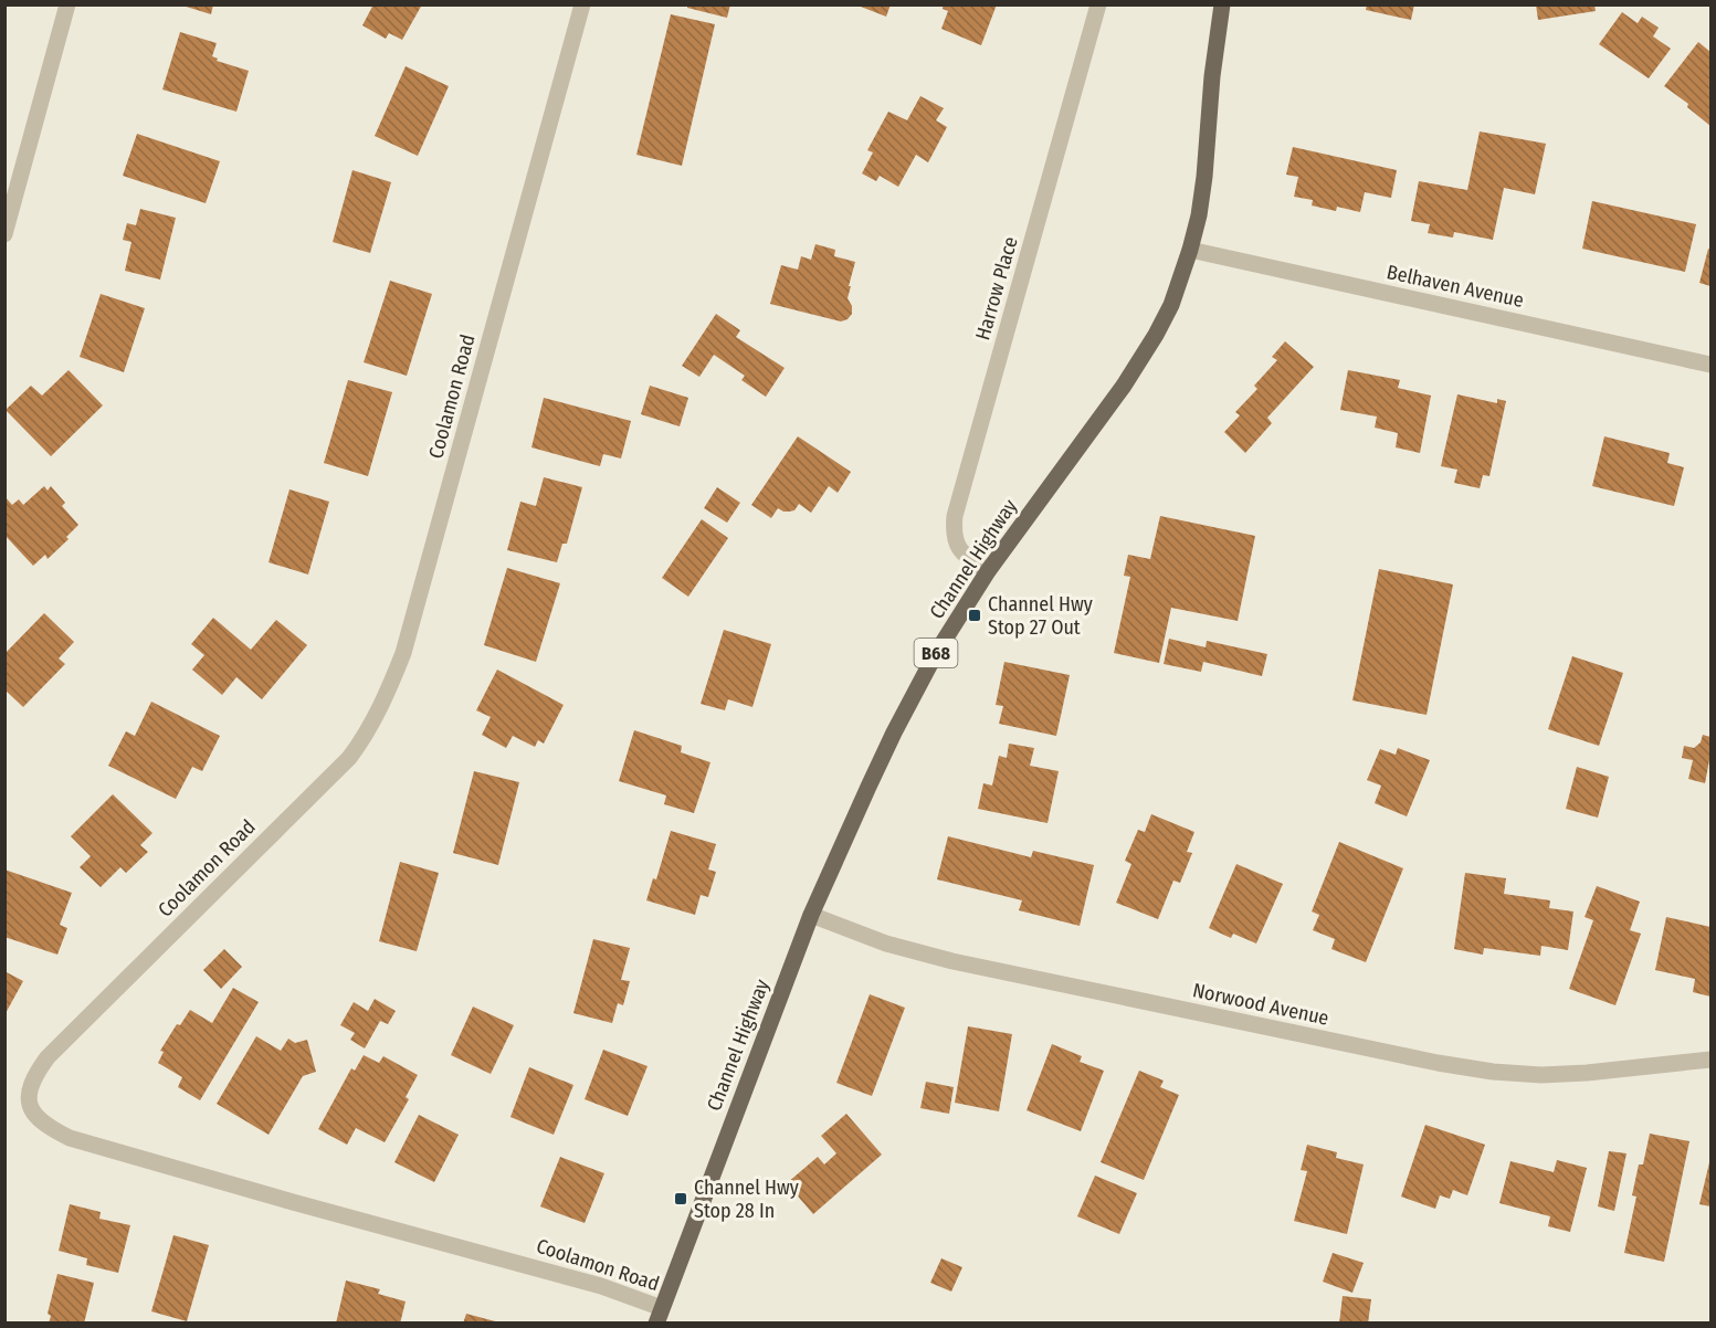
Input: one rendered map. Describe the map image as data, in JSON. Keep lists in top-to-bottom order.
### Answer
{
  "streets": {
    "main road": ["Channel Highway", "B68"],
    "street": [
      "Belhaven Avenue",
      "Harrow Place",
      "Coolamon Road",
      "Norwood Avenue"
    ]
  },
  "crossings": [
    ["Belhaven Avenue", "Channel Highway"],
    ["Harrow Place", "Channel Highway"],
    ["Coolamon Road", "Channel Highway"],
    ["Channel Highway", "Norwood Avenue"]
  ],
  "places": {
    "transit": ["Channel Hwy Stop 27 Out", "Channel Hwy Stop 28 In"]
  }
}
